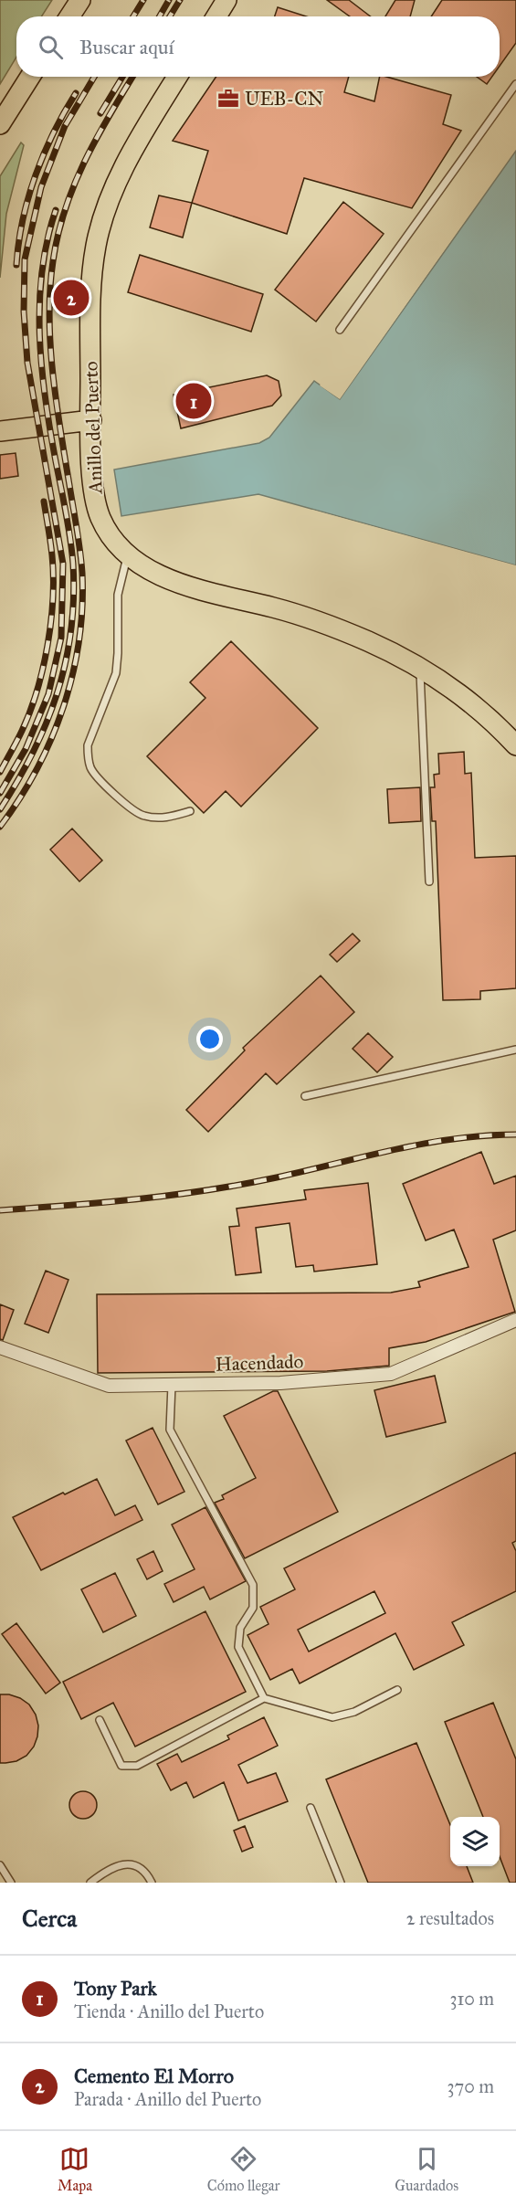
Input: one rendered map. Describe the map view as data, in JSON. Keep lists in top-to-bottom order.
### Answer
{
  "streets": {
    "main road": ["Anillo del Puerto"],
    "street": ["Hacendado"]
  },
  "places": {
    "office": ["UEB-CN"]
  },
  "page": {
    "search": "Buscar aquí",
    "pins": ["2", "1"],
    "heading": ["Cerca", "2 resultados"],
    "list": [
      {
        "mark": "1",
        "name": "Tony Park",
        "note": "Tienda · Anillo del Puerto",
        "value": "310 m"
      },
      {
        "mark": "2",
        "name": "Cemento El Morro",
        "note": "Parada · Anillo del Puerto",
        "value": "370 m"
      }
    ],
    "nav": ["Mapa", "Cómo llegar", "Guardados"]
  }
}
